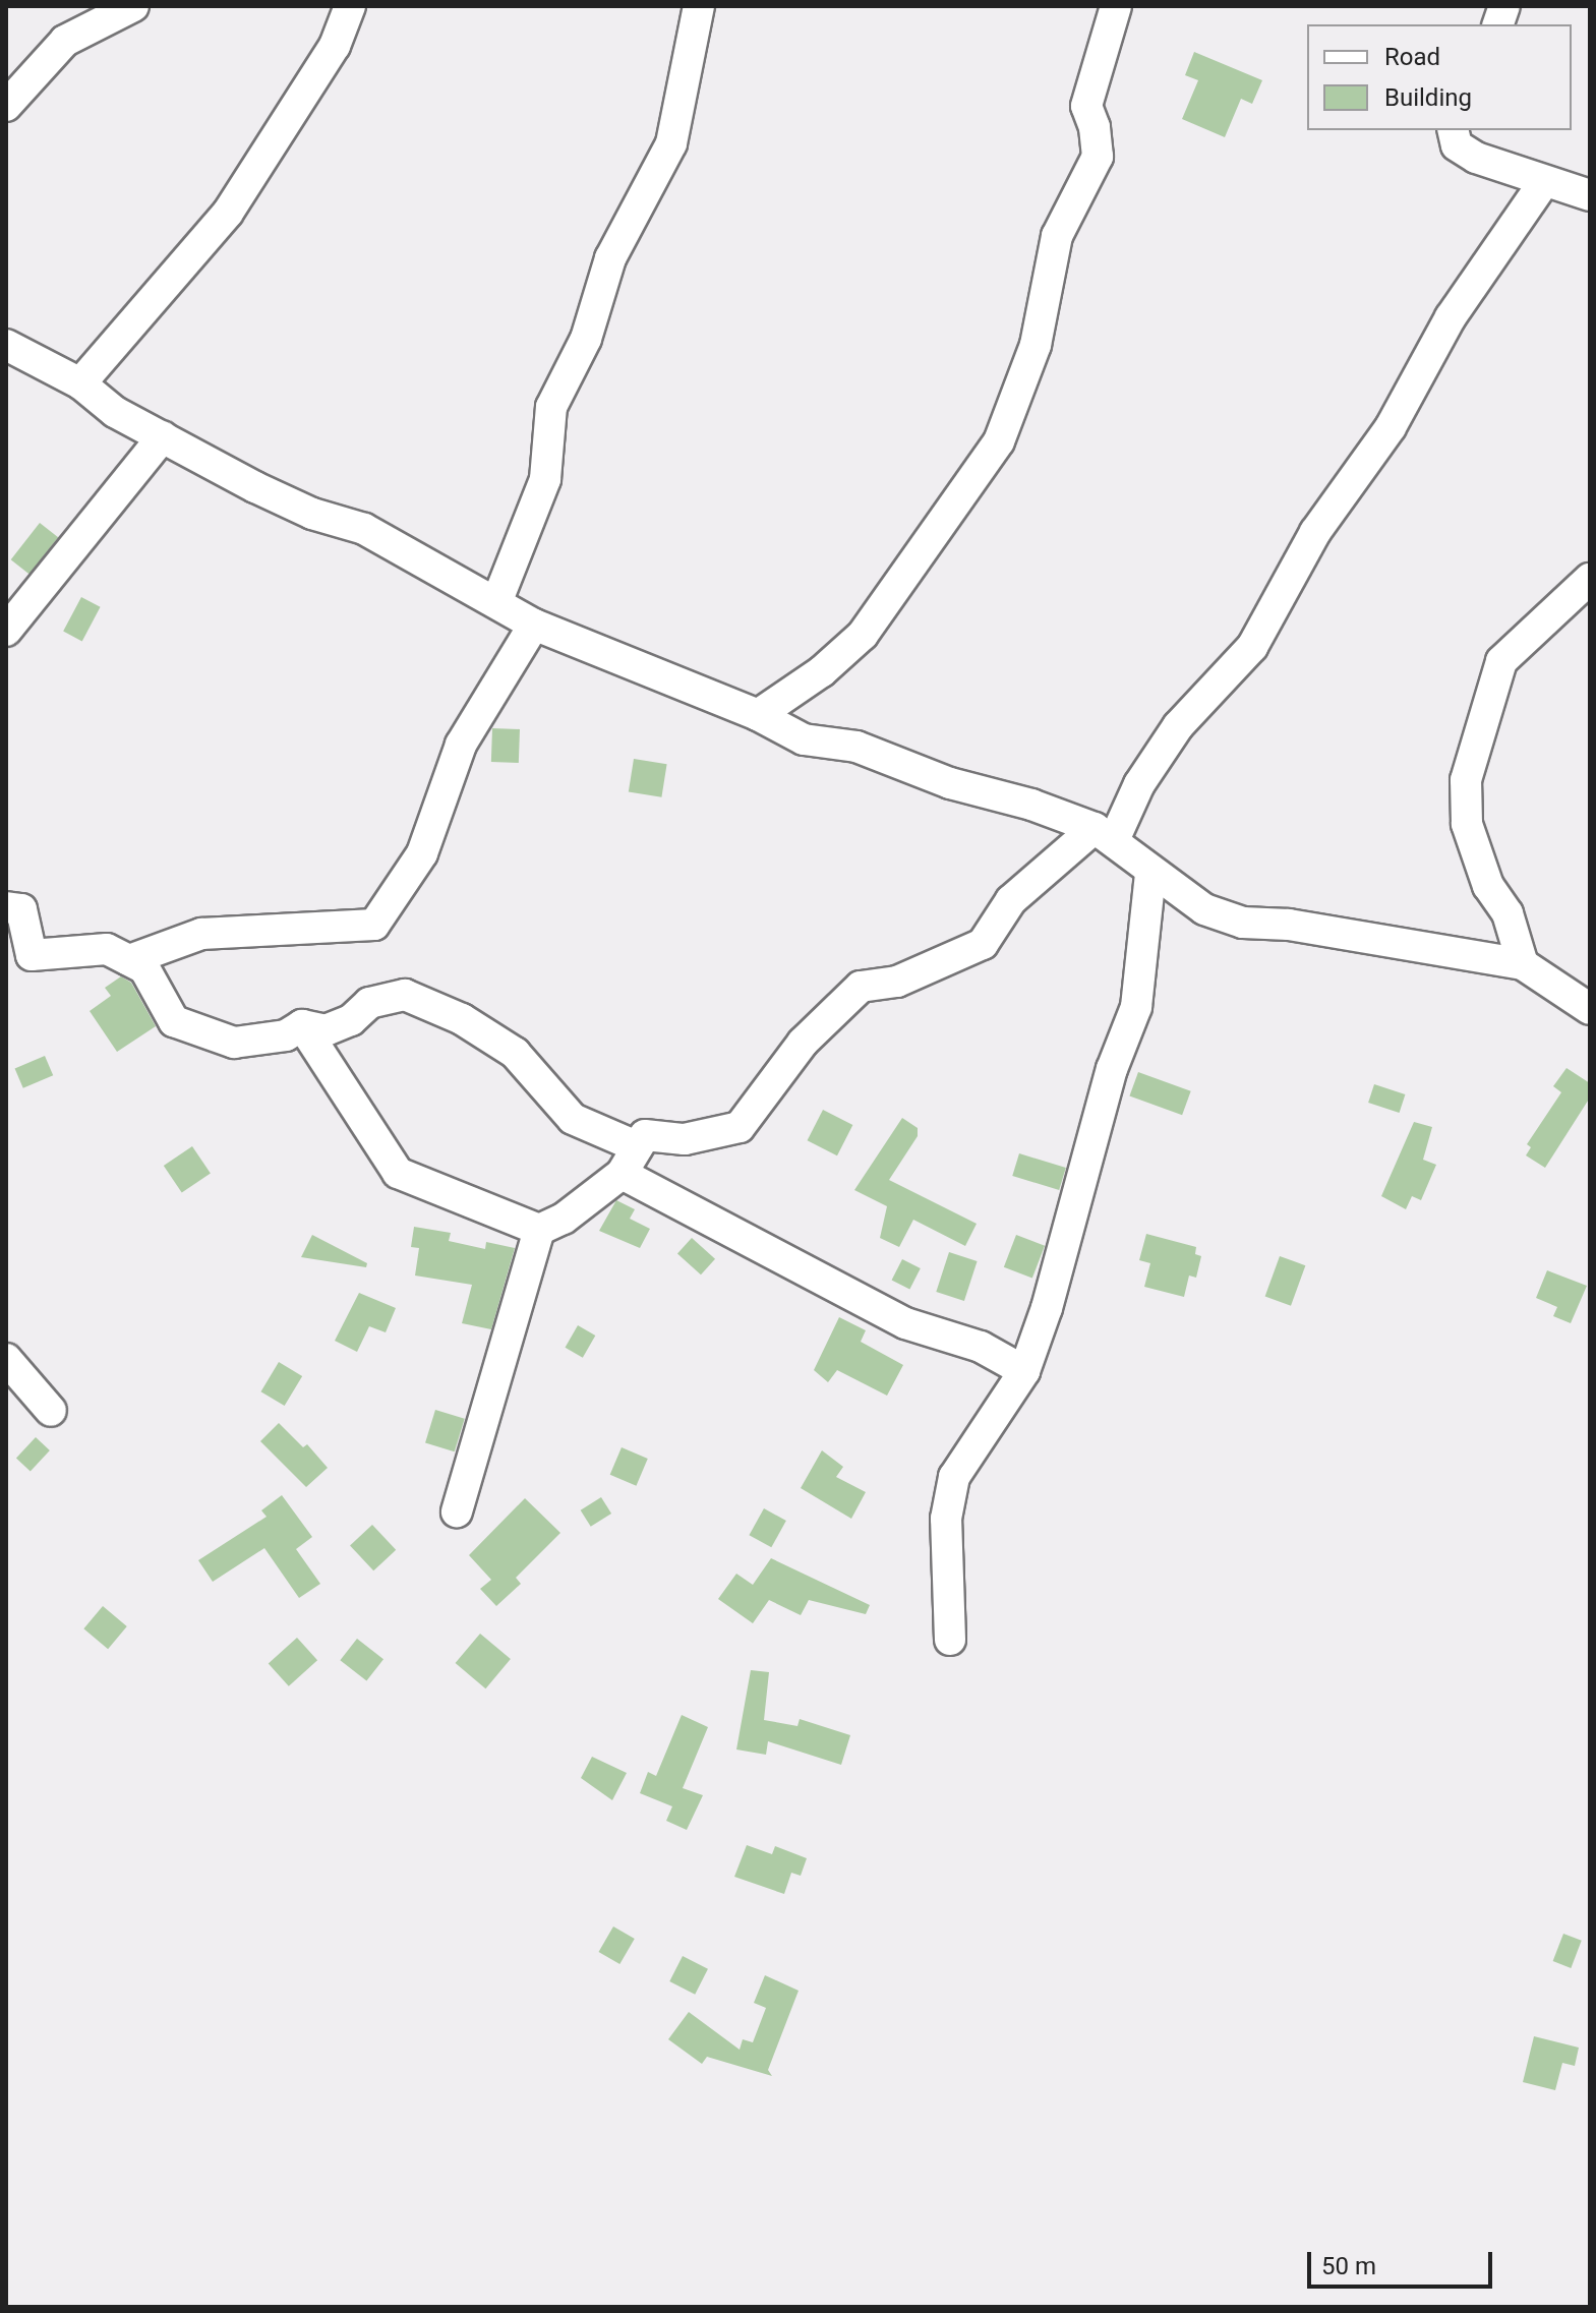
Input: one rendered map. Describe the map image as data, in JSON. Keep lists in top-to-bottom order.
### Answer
{
  "legend": ["Road", "Building"],
  "scale_bar": "50 m"
}
